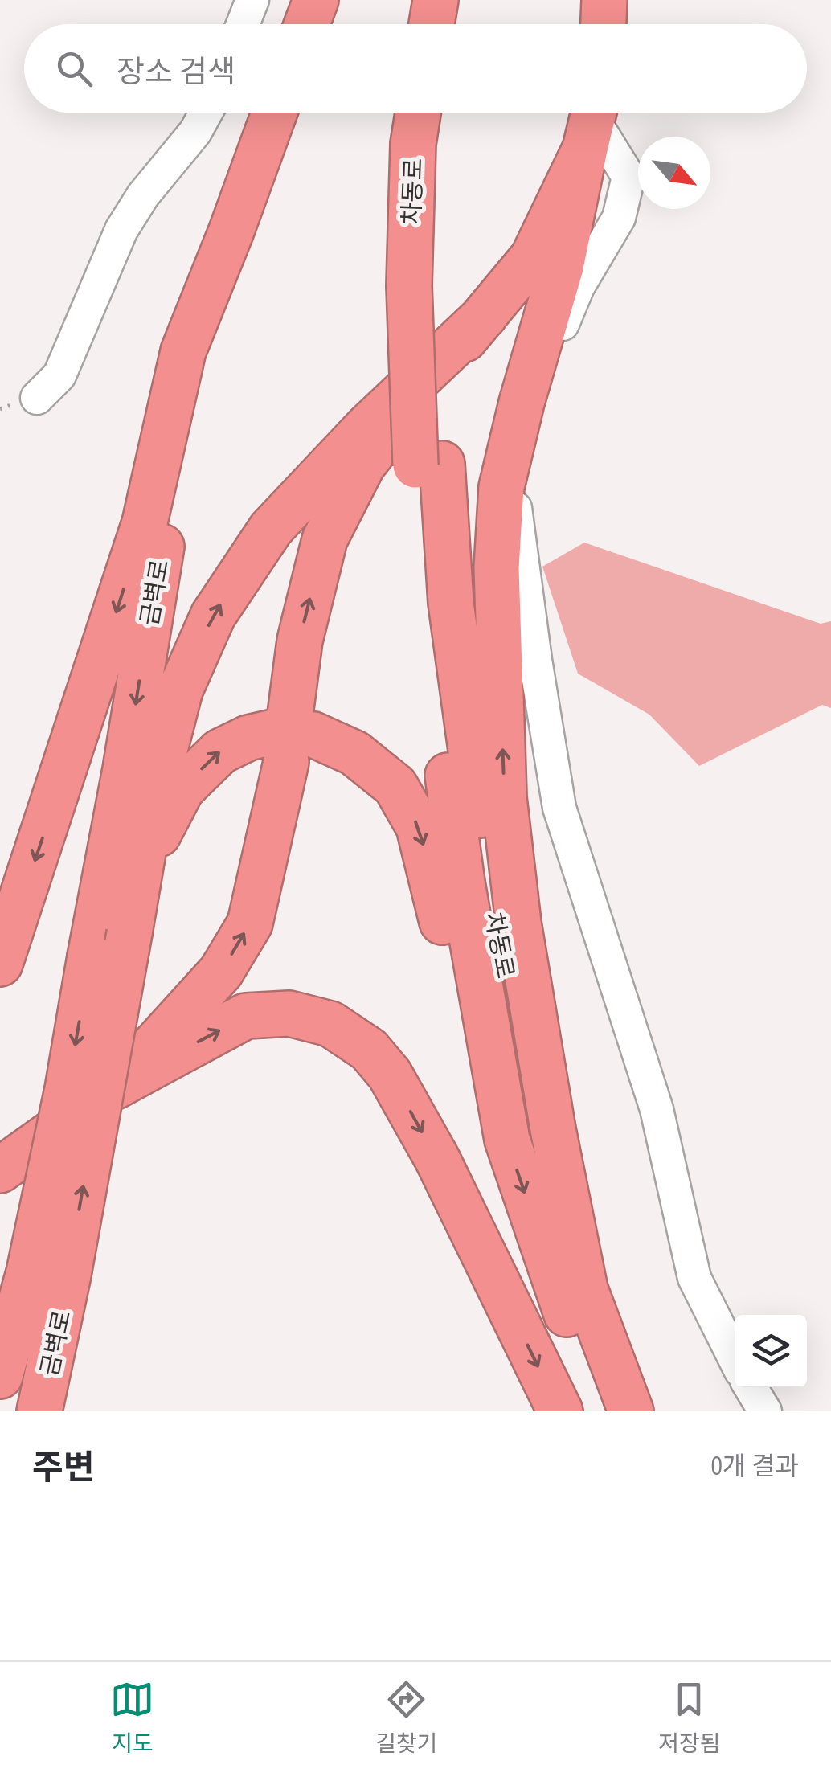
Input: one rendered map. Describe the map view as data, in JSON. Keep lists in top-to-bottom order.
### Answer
{
  "streets": {
    "highway": ["차동로", "금벽로"]
  },
  "north": "bottom right",
  "page": {
    "search": "장소 검색",
    "heading": ["주변", "0개 결과"],
    "nav": ["지도", "길찾기", "저장됨"]
  }
}
